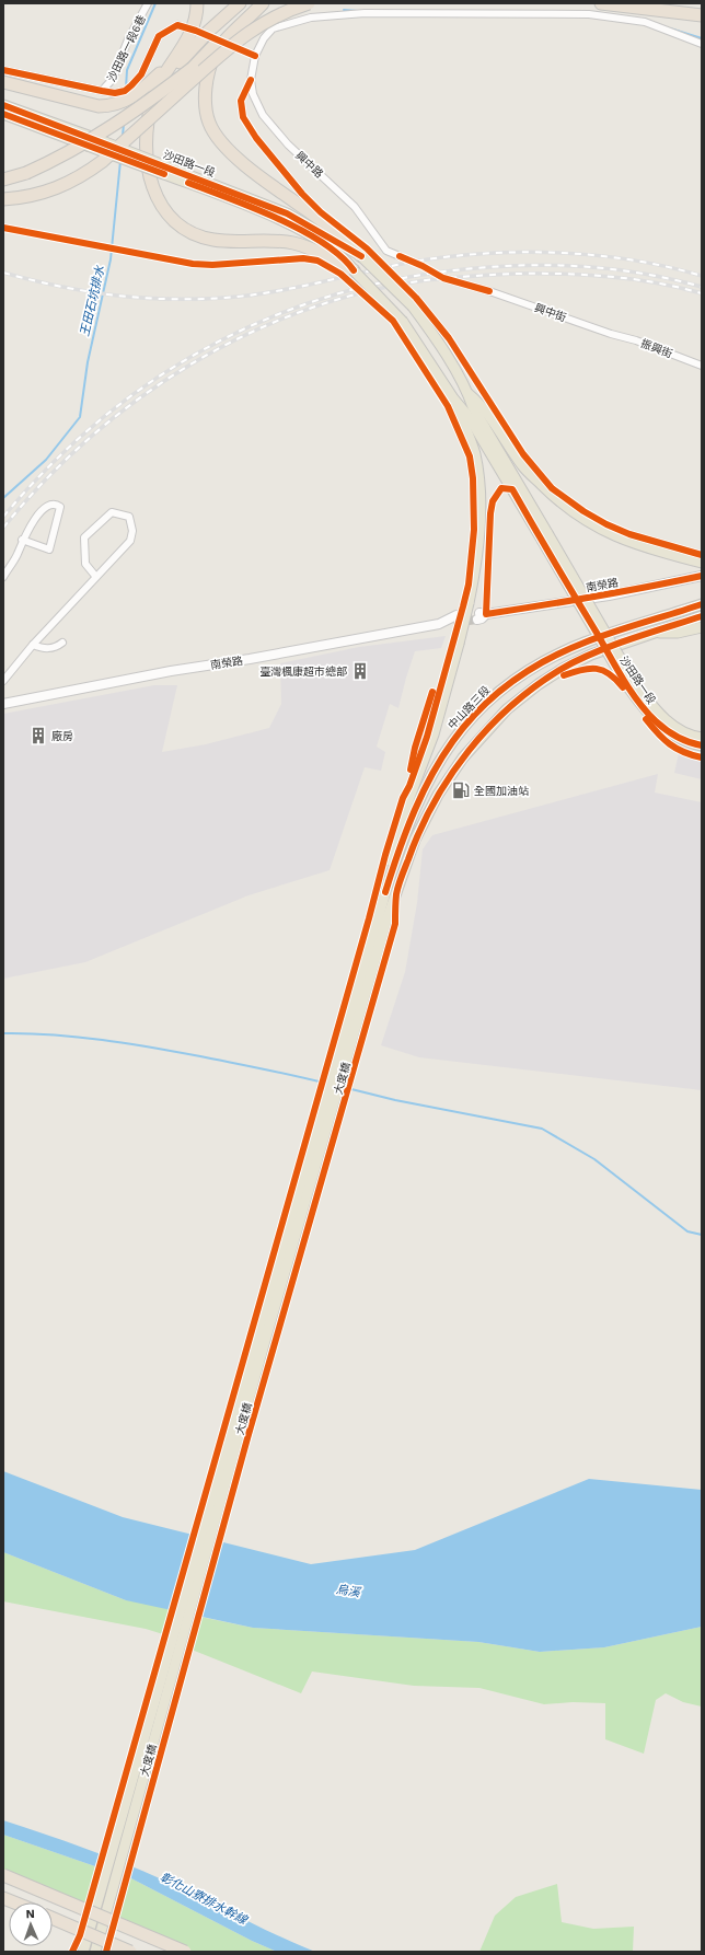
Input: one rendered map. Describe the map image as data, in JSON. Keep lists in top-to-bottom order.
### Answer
{
  "streets": {
    "main road": ["沙田路一段", "中山路三段", "大度橋"],
    "street": [
      "沙田路一段6巷",
      "興中路",
      "興中街",
      "振興街",
      "南榮路"
    ]
  },
  "crossings": [
    ["沙田路一段", "中山路三段"],
    ["沙田路一段", "大度橋"],
    ["興中街", "振興街"],
    ["中山路三段", "大度橋"]
  ],
  "water": ["王田石坑排水", "烏溪", "彰化山寮排水幹線"],
  "places": {
    "building": ["臺灣楓康超市總部", "廠房"],
    "fuel station": ["全國加油站"]
  },
  "north": "top"
}
